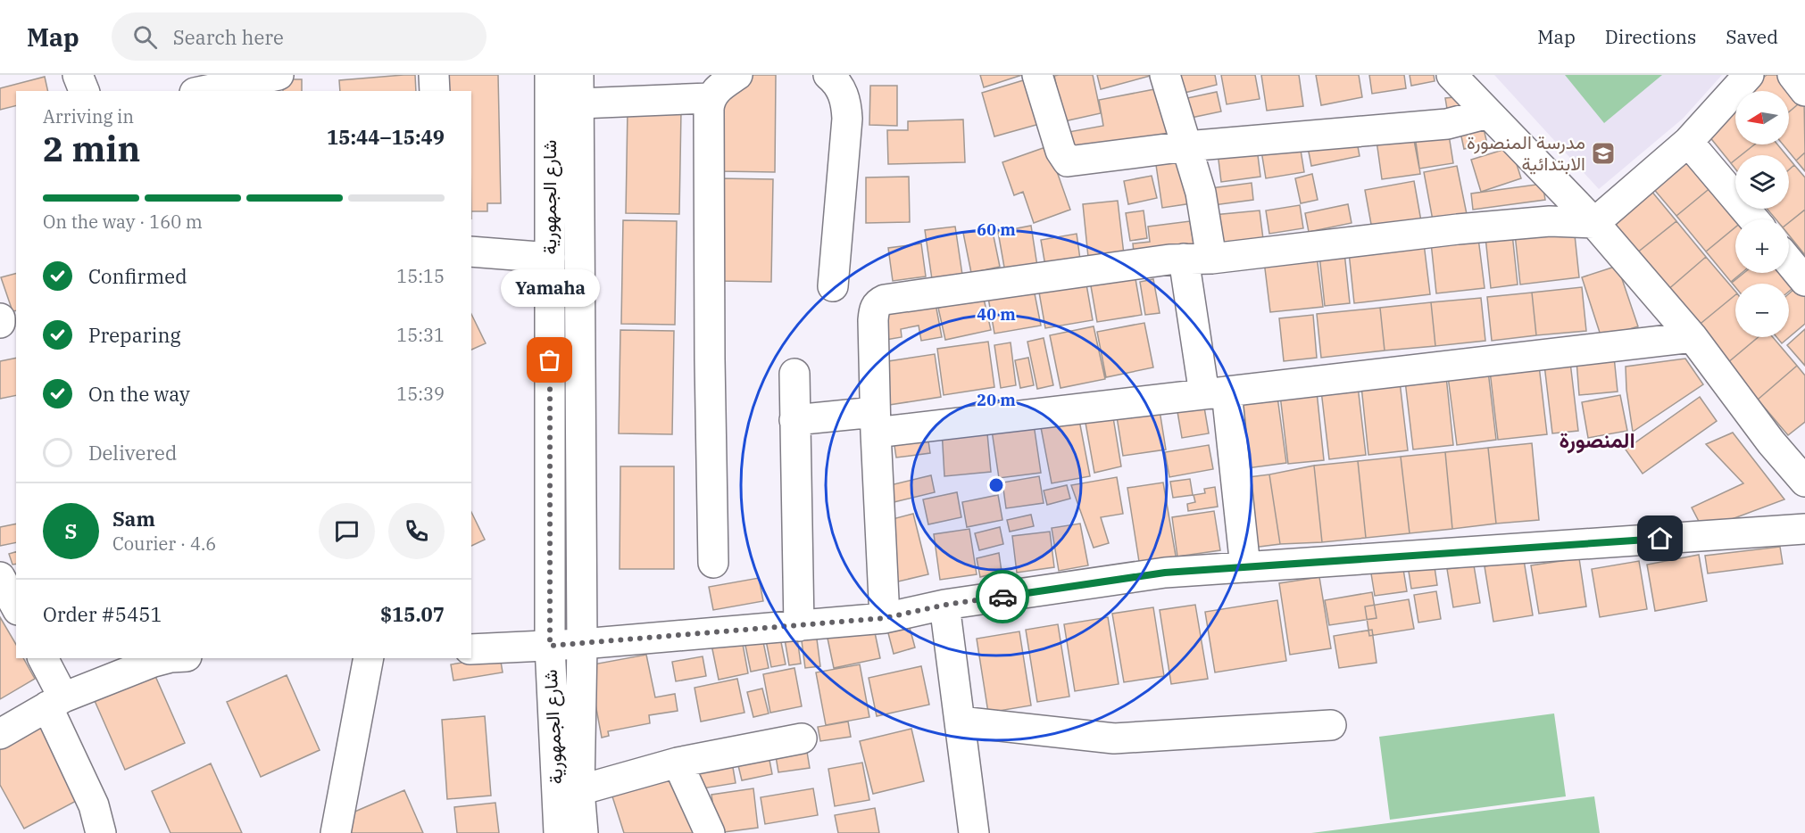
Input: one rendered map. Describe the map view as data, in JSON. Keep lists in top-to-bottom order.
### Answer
{
  "streets": {
    "street": ["شارع الجمهورية"]
  },
  "districts": ["المنصورة"],
  "places": {
    "school or university": ["مدرسة المنصورة الابتدائية"],
    "other": ["Yamaha"]
  },
  "north": "left",
  "page": {
    "header": "Map",
    "search": "Search here",
    "nav": ["Map", "Directions", "Saved"],
    "map_buttons": ["+", "−"],
    "heading": ["2 min", "Arriving in", "15:44–15:49"],
    "panel": [
      "Sam",
      "Courier · 4.6",
      "Order #5451",
      "$15.07"
    ],
    "bar": "On the way · 160 m",
    "list": [
      ["Confirmed", "15:15"],
      ["Preparing", "15:31"],
      ["On the way", "15:39"],
      "Delivered"
    ],
    "bubble": "Yamaha",
    "round": "S"
  },
  "rings": ["60 m", "40 m", "20 m"]
}
